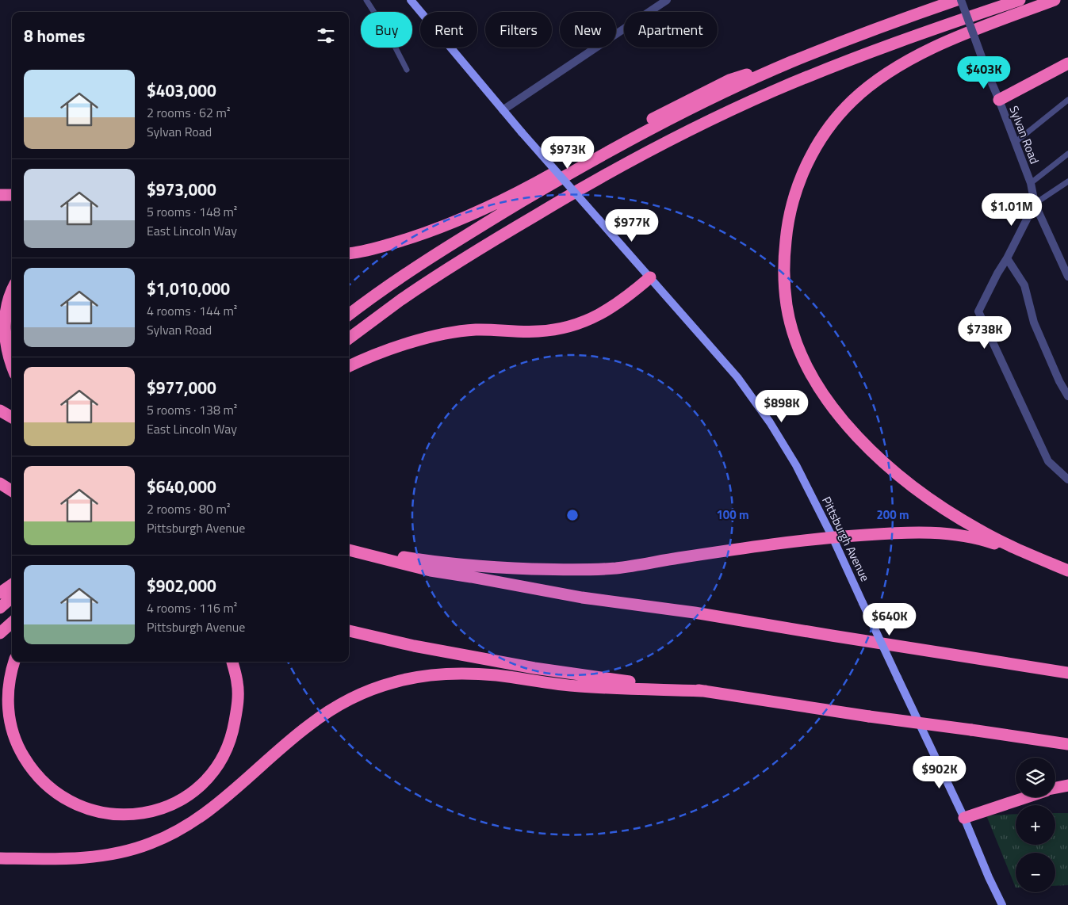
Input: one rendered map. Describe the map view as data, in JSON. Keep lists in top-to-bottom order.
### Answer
{
  "streets": {
    "main road": ["Pittsburgh Avenue"],
    "street": ["Sylvan Road"]
  },
  "page": {
    "chip": [
      "Buy",
      "Rent",
      "Filters",
      "New",
      "Apartment"
    ],
    "heading": "8 homes",
    "price": [
      "$403K",
      "$973K",
      "$1.01M",
      "$977K",
      "$738K",
      "$898K",
      "$640K",
      "$902K"
    ],
    "list": [
      {
        "name": "$403,000",
        "note": "2 rooms · 62 m² · Sylvan Road"
      },
      {
        "name": "$973,000",
        "note": "5 rooms · 148 m² · East Lincoln Way"
      },
      {
        "name": "$1,010,000",
        "note": "4 rooms · 144 m² · Sylvan Road"
      },
      {
        "name": "$977,000",
        "note": "5 rooms · 138 m² · East Lincoln Way"
      },
      {
        "name": "$640,000",
        "note": "2 rooms · 80 m² · Pittsburgh Avenue"
      },
      {
        "name": "$902,000",
        "note": "4 rooms · 116 m² · Pittsburgh Avenue"
      }
    ],
    "map_buttons": ["+", "−"]
  },
  "rings": ["100 m", "200 m"]
}
